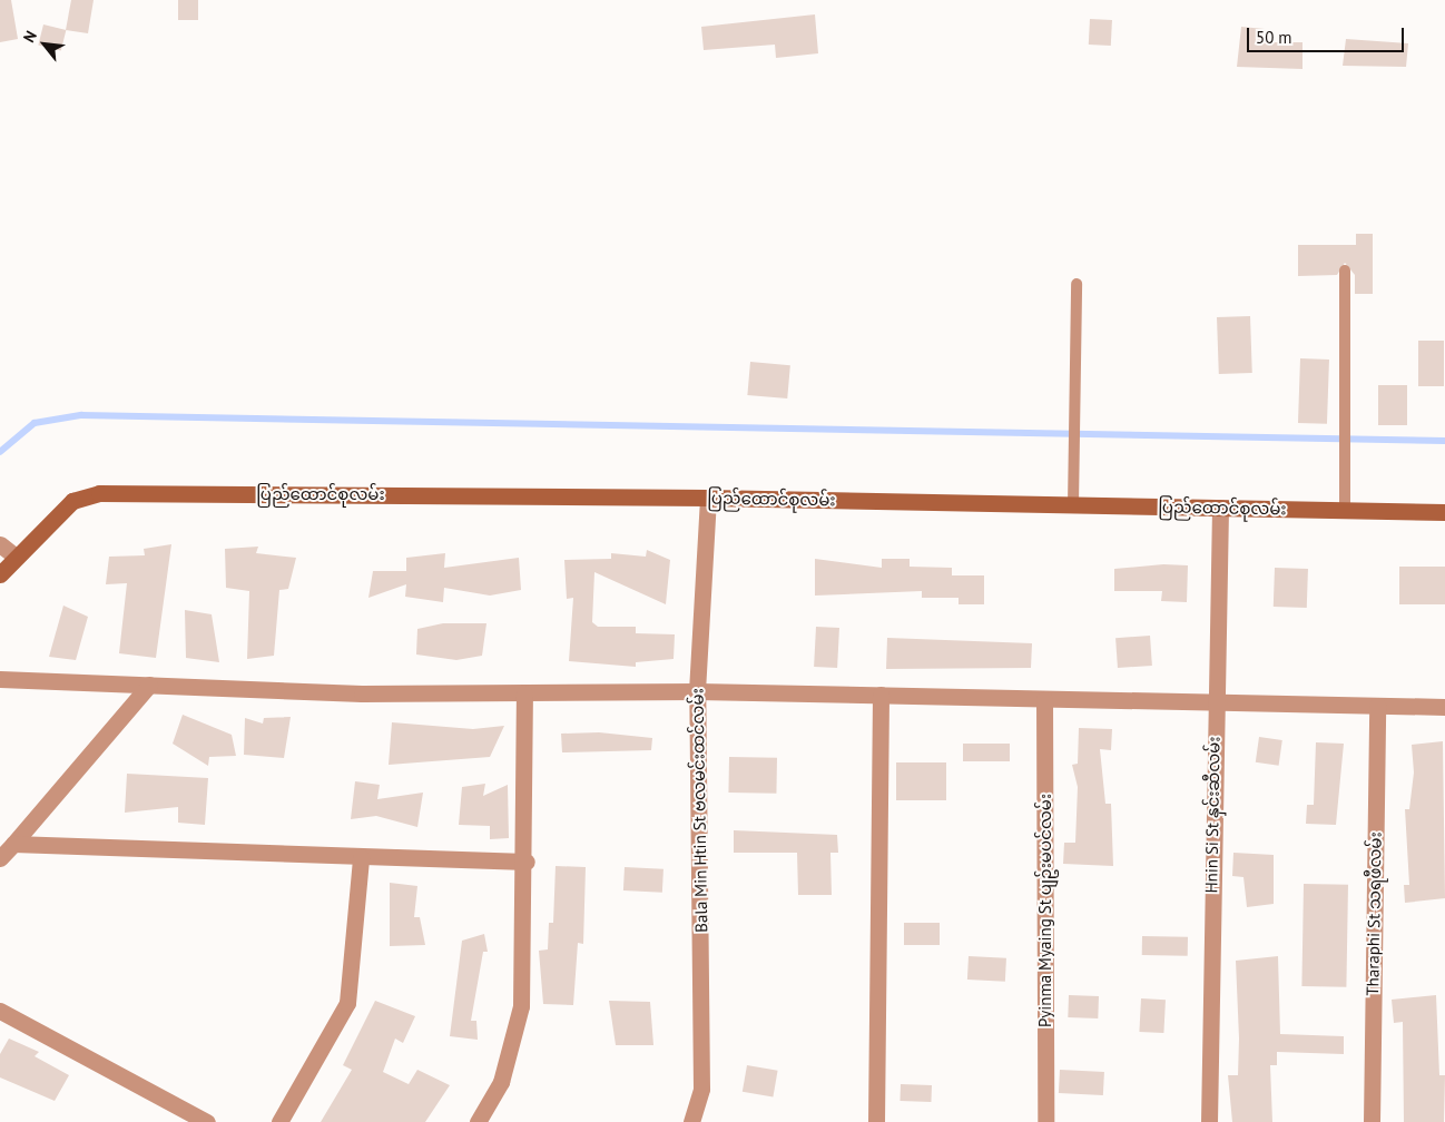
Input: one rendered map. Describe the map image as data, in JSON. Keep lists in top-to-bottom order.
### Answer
{
  "streets": {
    "main road": ["ပြည်ထောင်စုလမ်း"],
    "street": [
      "Bala Min Htin St ဗလမင်းထင်လမ်း",
      "Hnin Si St နှင်းဆီလမ်း",
      "Pyinma Myaing St ပျဥ်းမပင်လမ်း",
      "Tharaphi St သရဖီလမ်း"
    ]
  },
  "crossings": [
    ["ပြည်ထောင်စုလမ်း", "Bala Min Htin St ဗလမင်းထင်လမ်း"],
    ["ပြည်ထောင်စုလမ်း", "Hnin Si St နှင်းဆီလမ်း"]
  ],
  "scale_bar": "50 m",
  "north": "top left"
}
